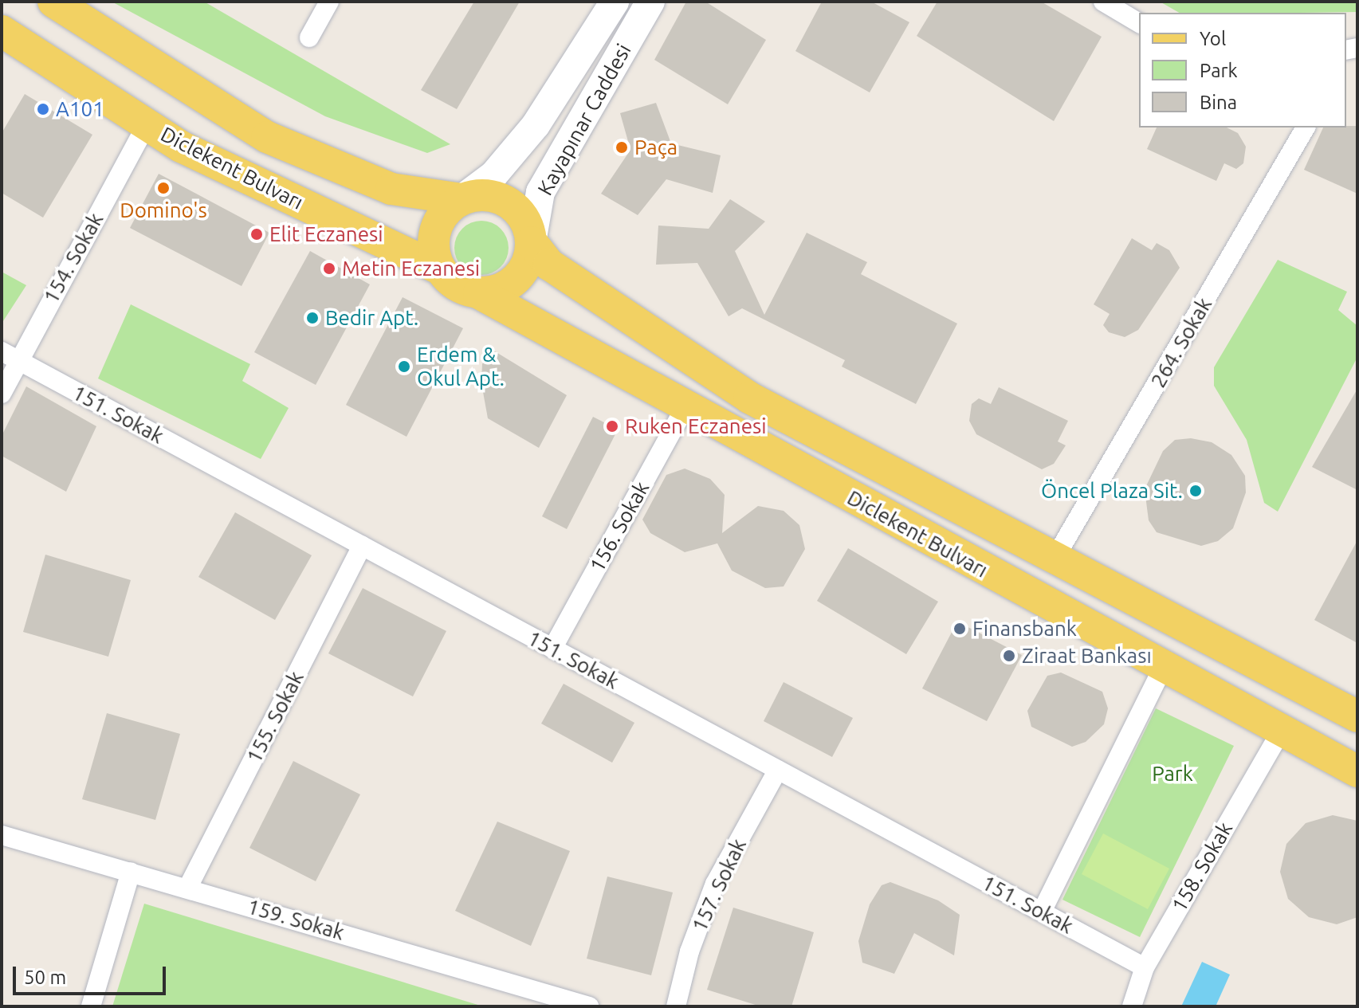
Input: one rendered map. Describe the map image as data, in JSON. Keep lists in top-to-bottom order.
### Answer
{
  "streets": {
    "main road": ["Kayapınar Caddesi", "Diclekent Bulvarı"],
    "street": [
      "154. Sokak",
      "264. Sokak",
      "151. Sokak",
      "156. Sokak",
      "155. Sokak",
      "158. Sokak",
      "157. Sokak",
      "159. Sokak"
    ]
  },
  "crossings": [
    ["Kayapınar Caddesi", "Diclekent Bulvarı"],
    ["Diclekent Bulvarı", "154. Sokak"],
    ["Diclekent Bulvarı", "264. Sokak"],
    ["Diclekent Bulvarı", "156. Sokak"],
    ["Diclekent Bulvarı", "158. Sokak"],
    ["154. Sokak", "151. Sokak"],
    ["151. Sokak", "156. Sokak"],
    ["151. Sokak", "155. Sokak"],
    ["151. Sokak", "158. Sokak"],
    ["151. Sokak", "157. Sokak"],
    ["155. Sokak", "159. Sokak"]
  ],
  "parks": ["Park"],
  "places": [
    "A101",
    "Paça",
    "Domino's",
    "Elit Eczanesi",
    "Metin Eczanesi",
    "Bedir Apt.",
    "Erdem & Okul Apt.",
    "Ruken Eczanesi",
    "Öncel Plaza Sit.",
    "Finansbank",
    "Ziraat Bankası"
  ],
  "legend": ["Yol", "Park", "Bina"],
  "scale_bar": "50 m"
}
